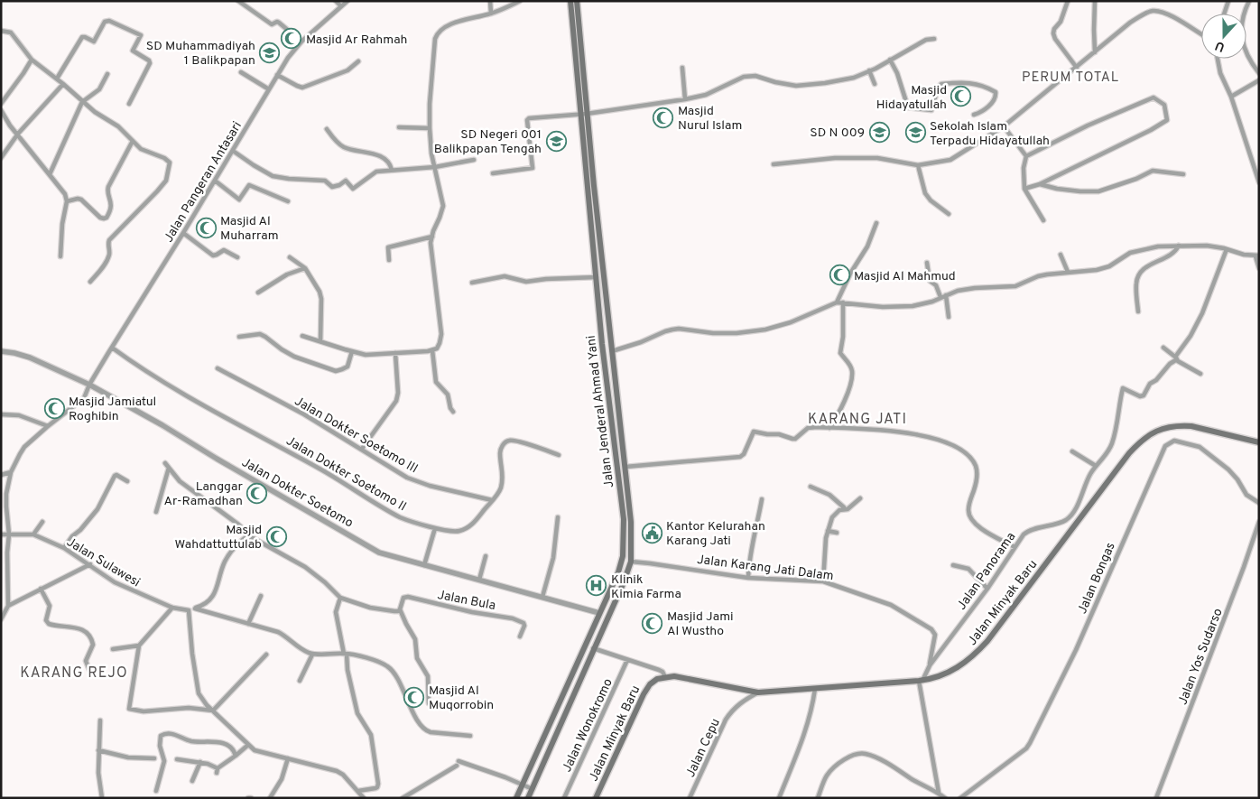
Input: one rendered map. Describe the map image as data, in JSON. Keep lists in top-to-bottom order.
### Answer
{
  "streets": {
    "main road": ["Jalan Jenderal Ahmad Yani", "Jalan Minyak Baru"],
    "street": [
      "Jalan Pangeran Antasari",
      "Jalan Dokter Soetomo III",
      "Jalan Dokter Soetomo II",
      "Jalan Dokter Soetomo",
      "Jalan Sulawesi",
      "Jalan Karang Jati Dalam",
      "Jalan Panorama",
      "Jalan Bongas",
      "Jalan Bula",
      "Jalan Yos Sudarso",
      "Jalan Wonokromo",
      "Jalan Cepu"
    ]
  },
  "crossings": [
    ["Jalan Pangeran Antasari", "Jalan Dokter Soetomo II"],
    ["Jalan Pangeran Antasari", "Jalan Dokter Soetomo"],
    ["Jalan Pangeran Antasari", "Jalan Sulawesi"],
    ["Jalan Jenderal Ahmad Yani", "Jalan Dokter Soetomo"],
    ["Jalan Jenderal Ahmad Yani", "Jalan Karang Jati Dalam"],
    ["Jalan Dokter Soetomo III", "Jalan Dokter Soetomo II"],
    ["Jalan Karang Jati Dalam", "Jalan Panorama"],
    ["Jalan Panorama", "Jalan Minyak Baru"],
    ["Jalan Minyak Baru", "Jalan Cepu"]
  ],
  "districts": ["PERUM TOTAL", "KARANG JATI", "KARANG REJO"],
  "places": {
    "mosque": [
      "Masjid Ar Rahmah",
      "Masjid Hidayatullah",
      "Masjid Nurul Islam",
      "Masjid Al Muharram",
      "Masjid Al Mahmud",
      "Masjid Jamiatul Roghibin",
      "Langgar Ar-Ramadhan",
      "Masjid Wahdattuttulab",
      "Masjid Jami Al Wustho",
      "Masjid Al Muqorrobin"
    ],
    "school or university": [
      "SD Muhammadiyah 1 Balikpapan",
      "SD N 009",
      "Sekolah Islam Terpadu Hidayatullah",
      "SD Negeri 001 Balikpapan Tengah"
    ],
    "public building": ["Kantor Kelurahan Karang Jati"],
    "hospital": ["Klinik Kimia Farma"]
  },
  "north": "bottom"
}
